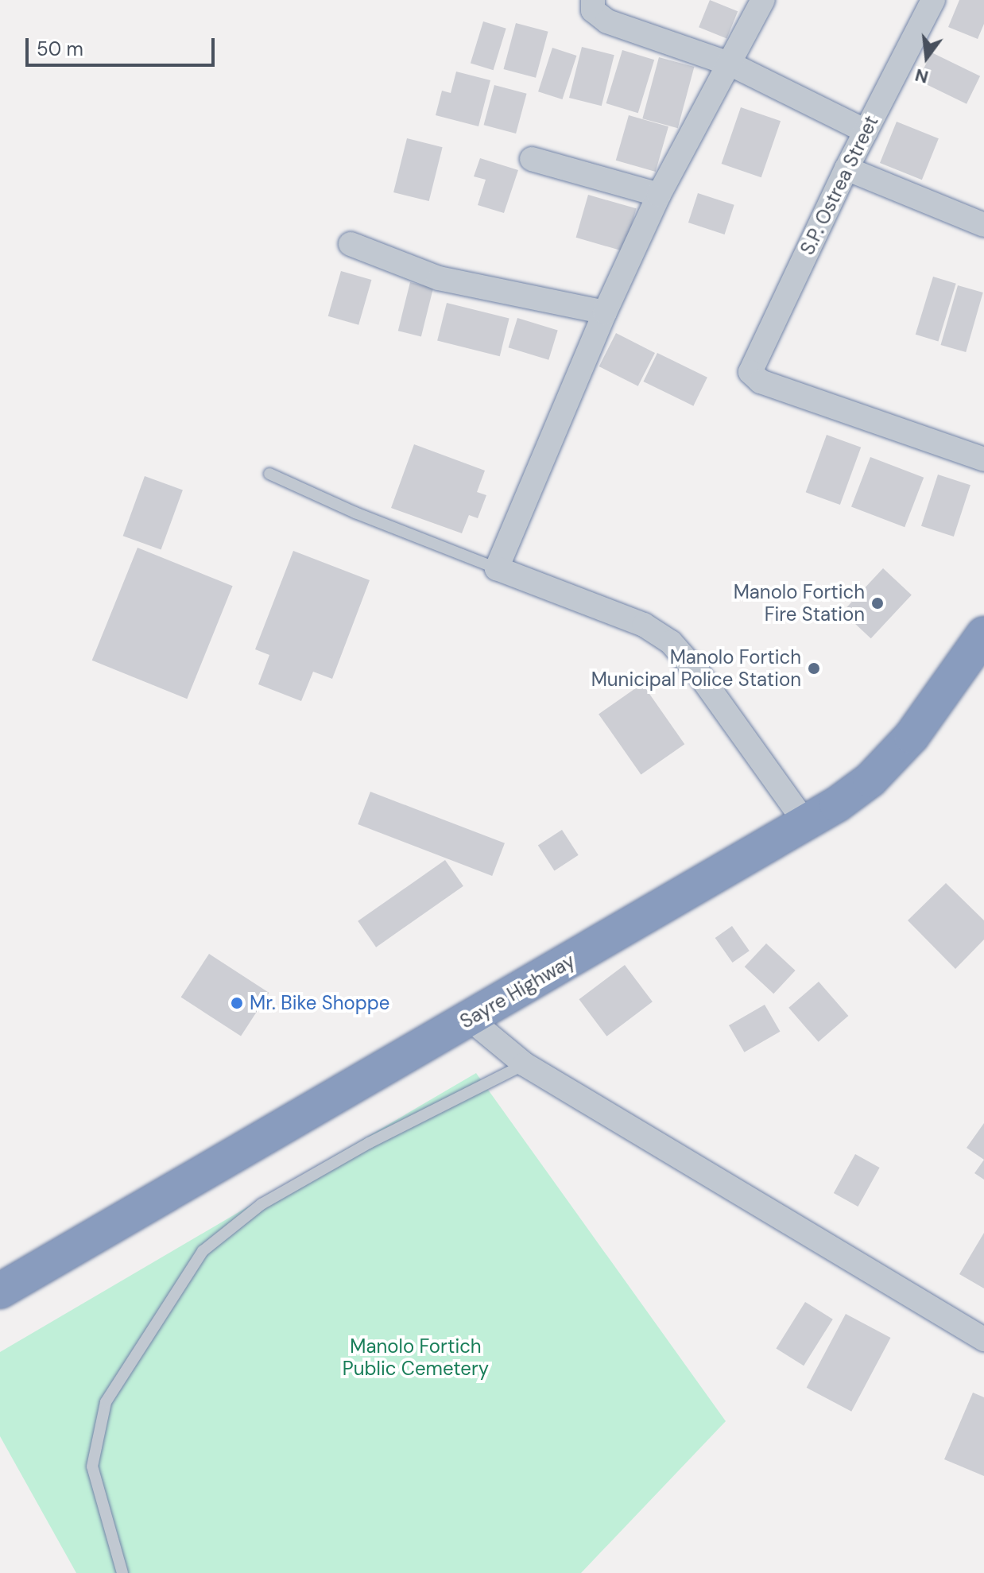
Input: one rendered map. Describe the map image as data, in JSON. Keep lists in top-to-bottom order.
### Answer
{
  "streets": {
    "highway": ["Sayre Highway"],
    "street": ["S.P. Ostrea Street"]
  },
  "parks": ["Manolo Fortich Public Cemetery"],
  "places": ["Manolo Fortich Fire Station", "Manolo Fortich Municipal Police Station", "Mr. Bike Shoppe"],
  "scale_bar": "50 m",
  "north": "bottom"
}
